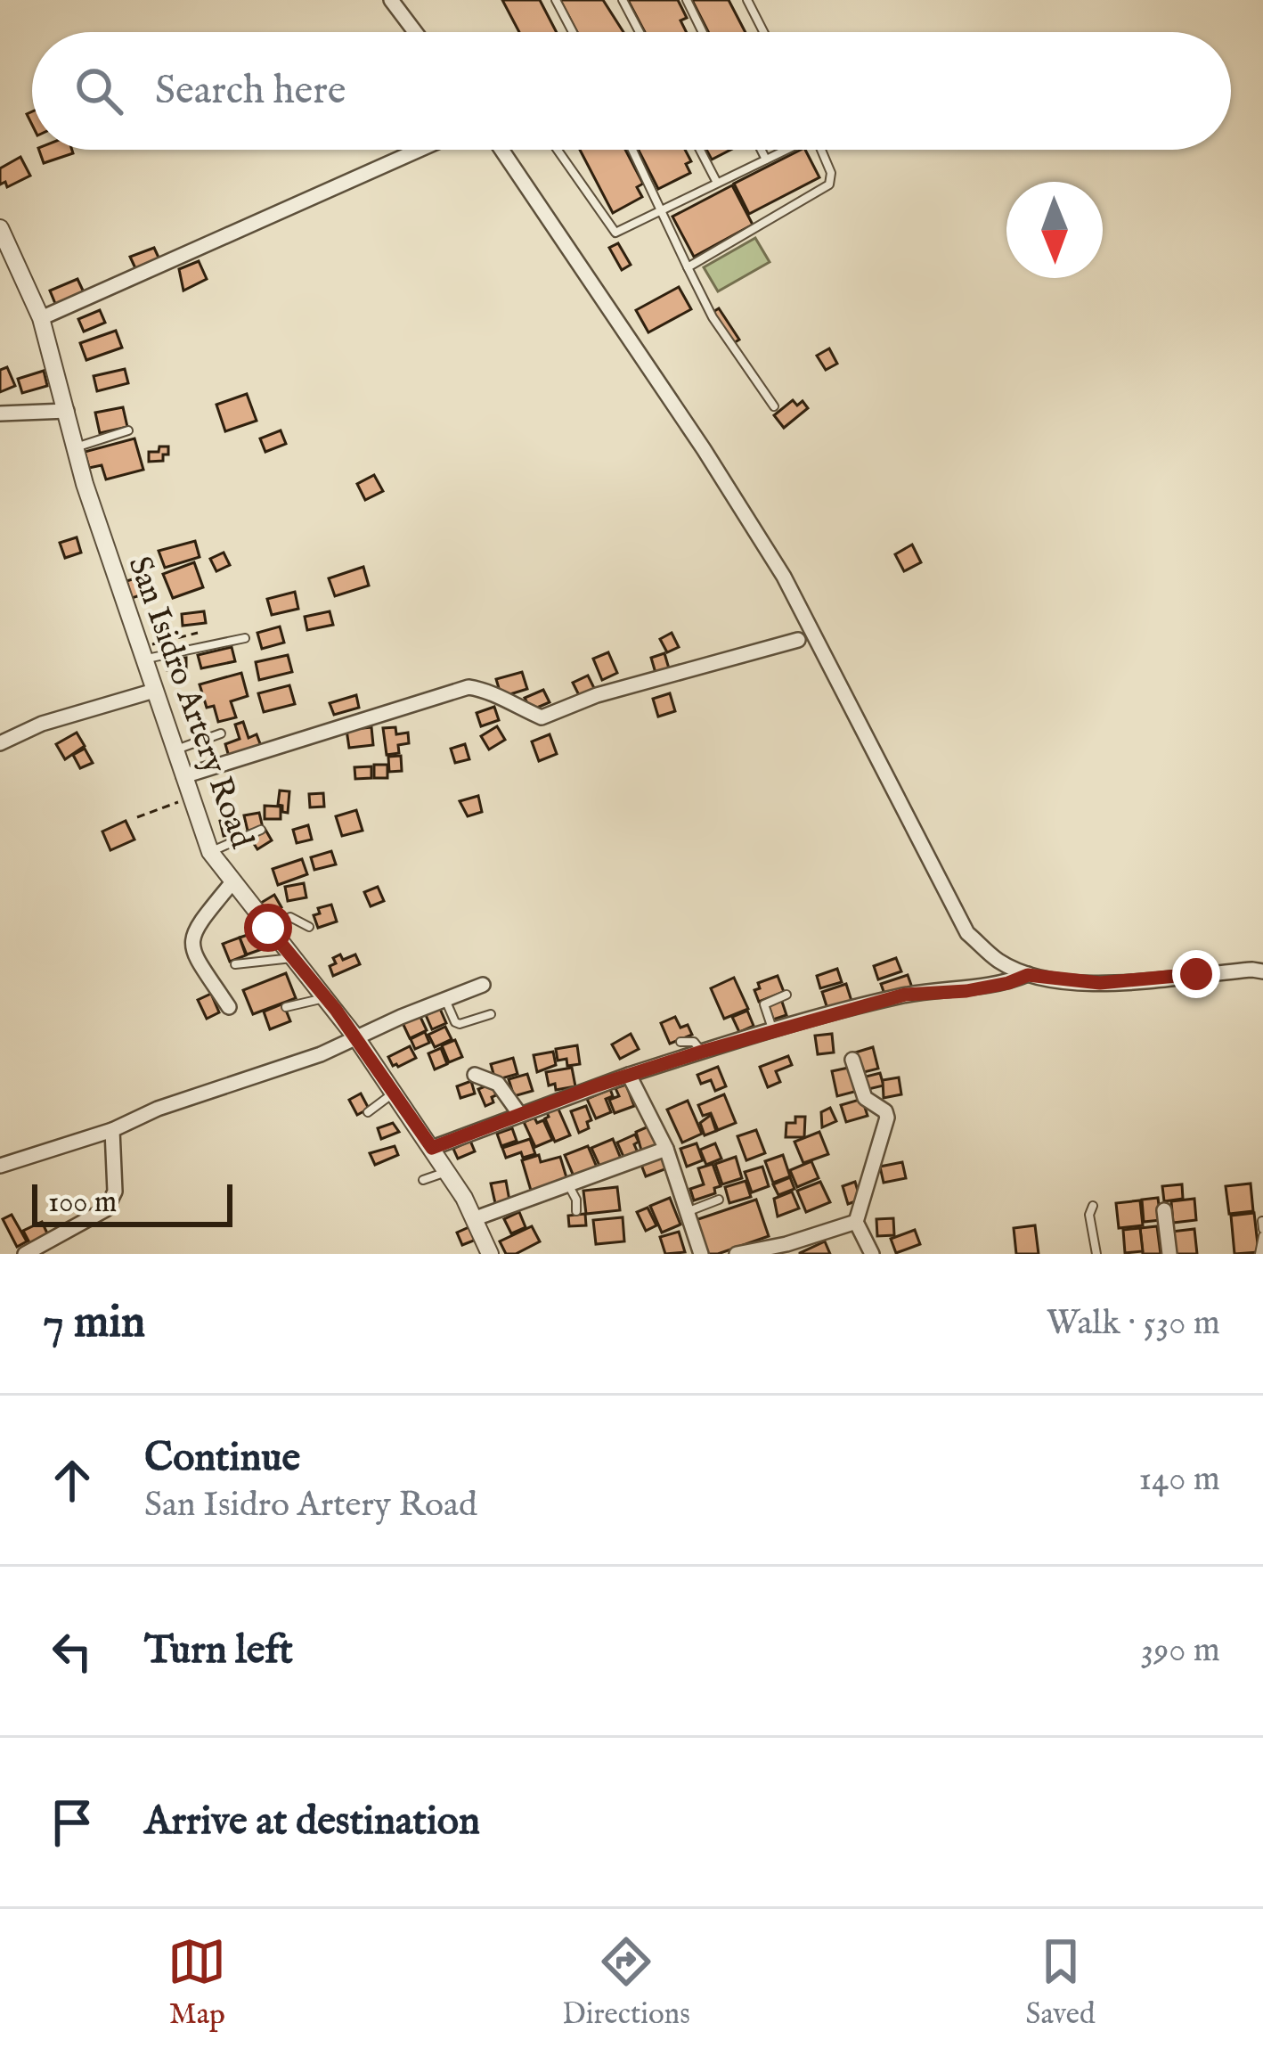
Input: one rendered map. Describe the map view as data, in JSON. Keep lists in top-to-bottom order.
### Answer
{
  "streets": {
    "street": ["San Isidro Artery Road"]
  },
  "scale_bar": "100 m",
  "north": "bottom",
  "page": {
    "search": "Search here",
    "scale": "100 m",
    "heading": ["7 min", "Walk · 530 m"],
    "list": [
      ["Continue", "San Isidro Artery Road", "140 m"],
      ["Turn left", "390 m"],
      "Arrive at destination"
    ],
    "nav": ["Map", "Directions", "Saved"]
  }
}
